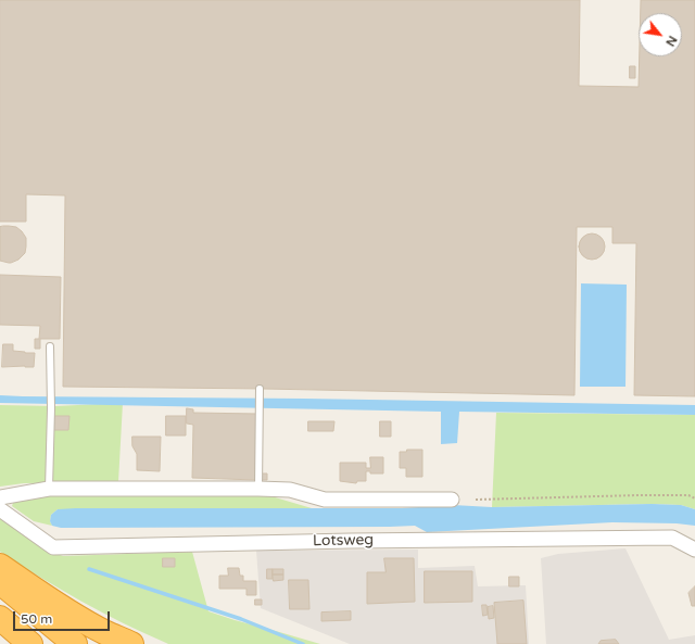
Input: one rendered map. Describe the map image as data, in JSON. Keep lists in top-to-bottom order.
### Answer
{
  "streets": {
    "street": ["Lotsweg"]
  },
  "scale_bar": "50 m",
  "north": "bottom right"
}
